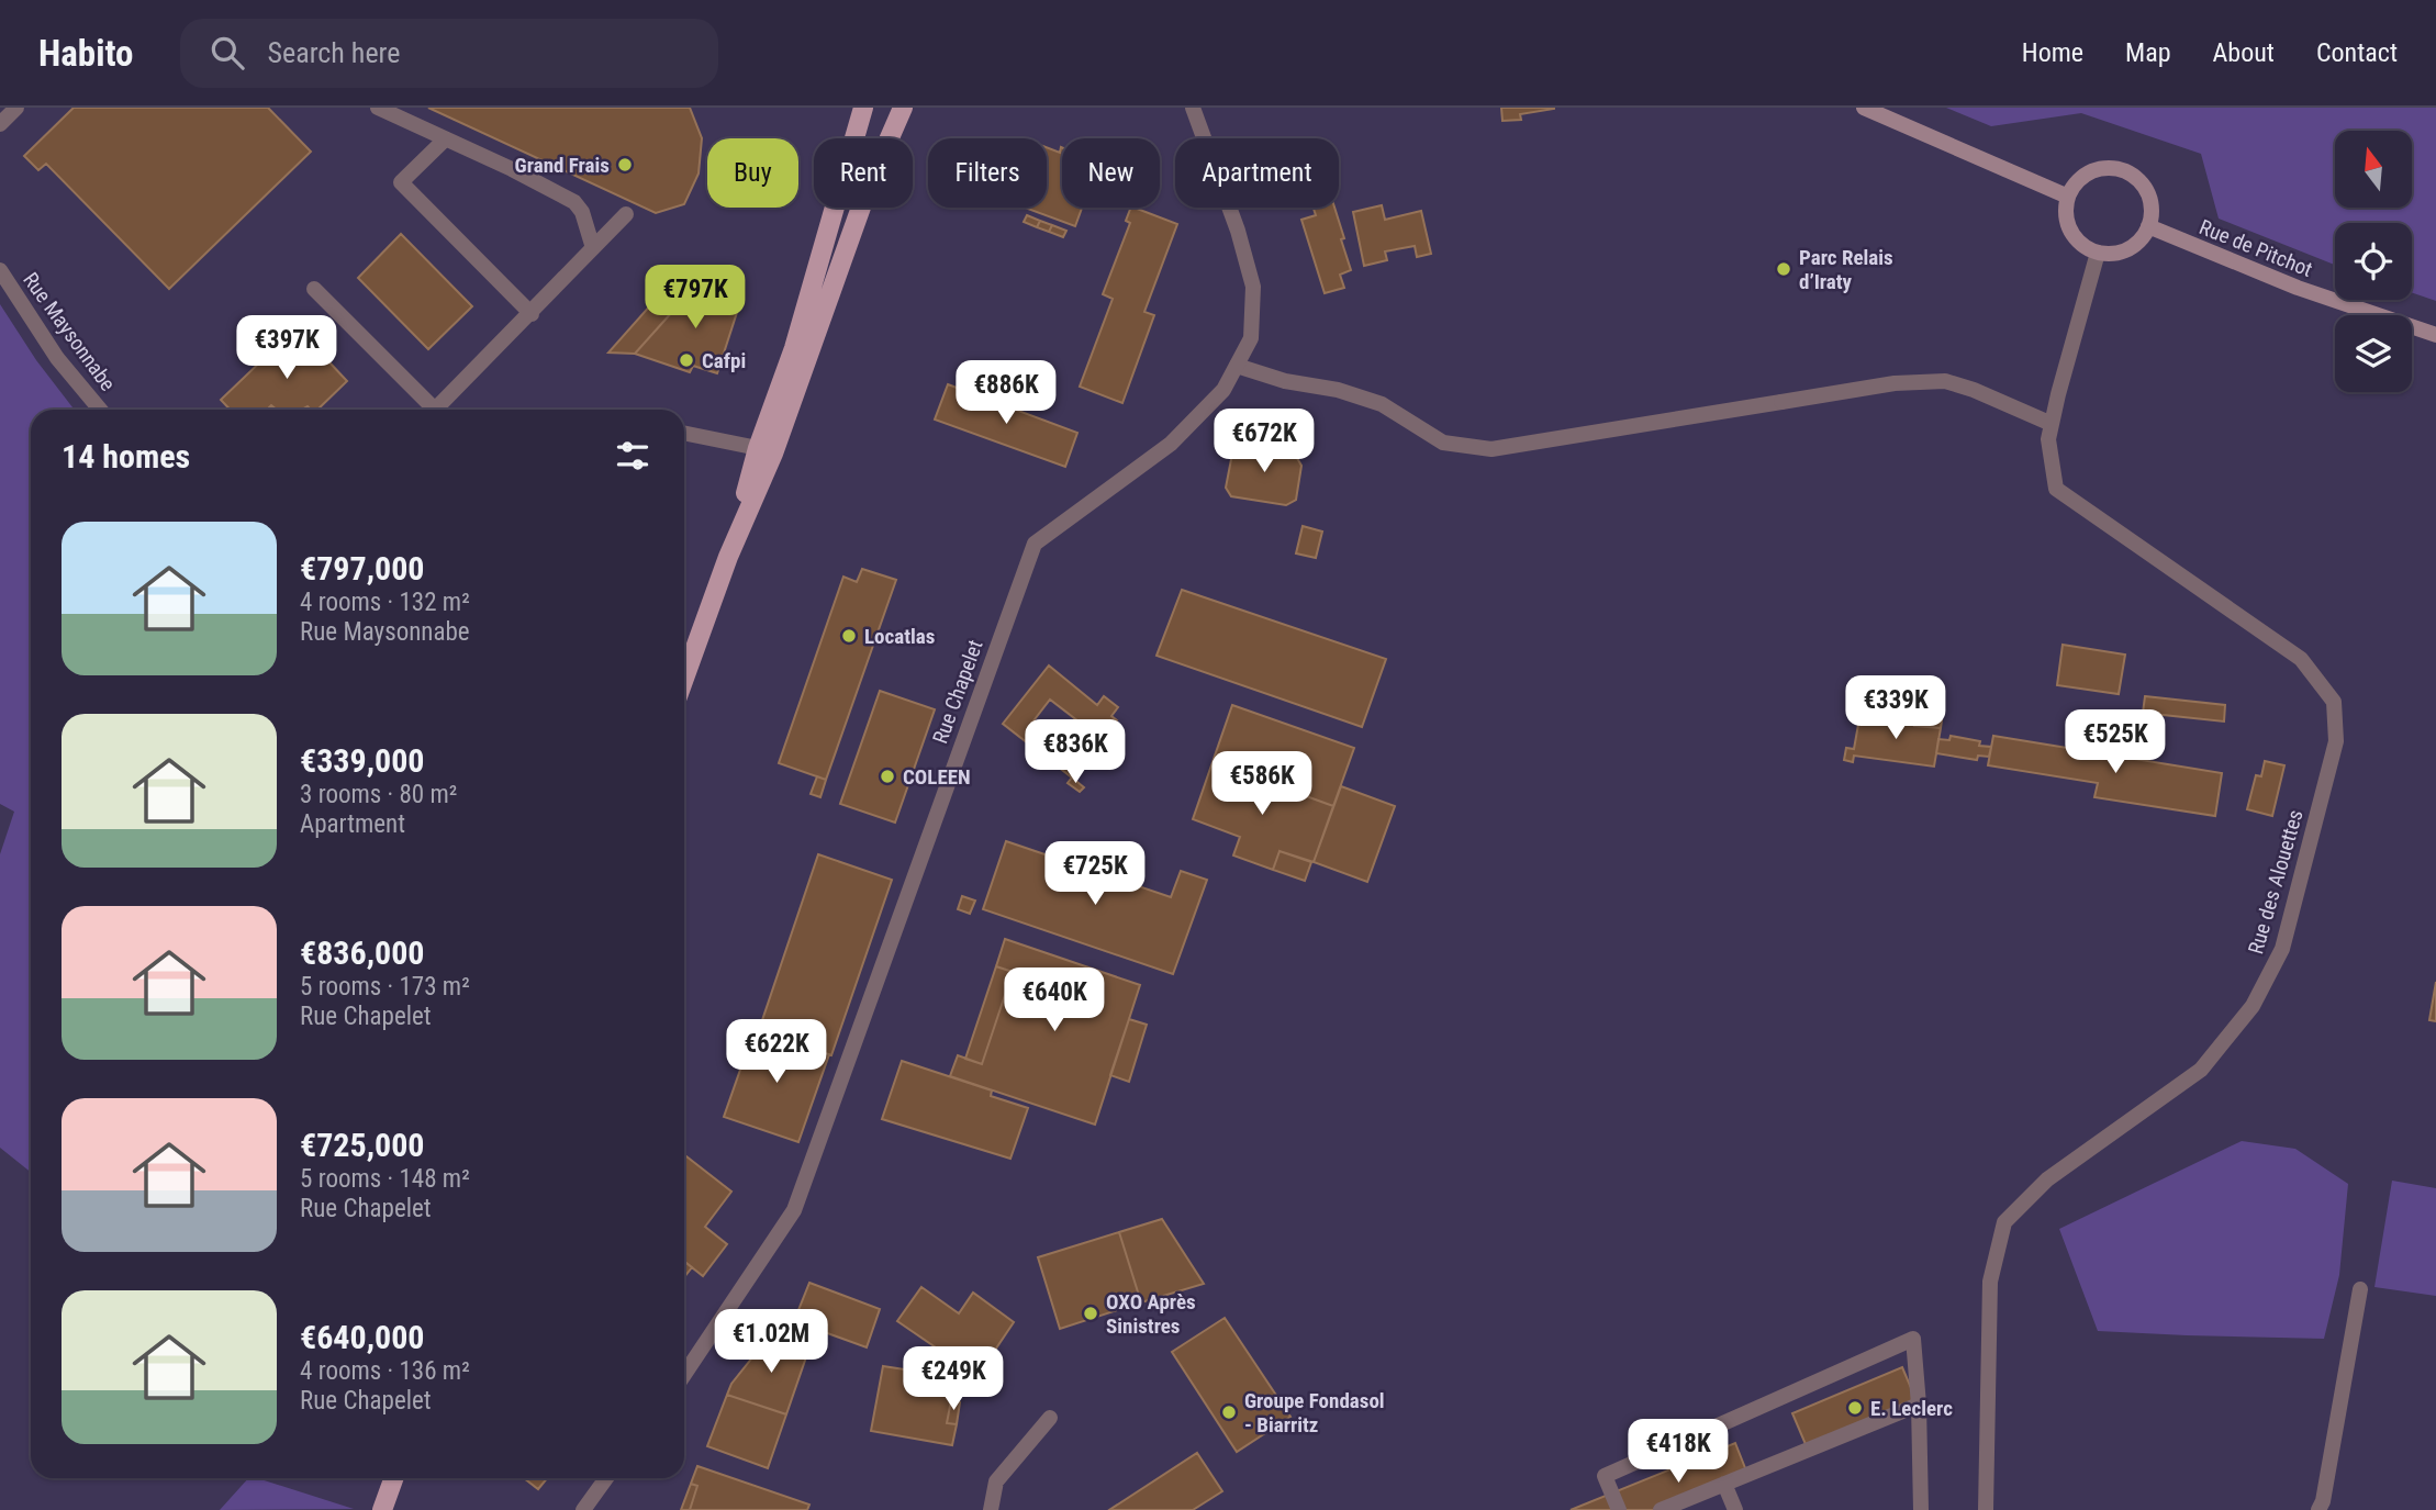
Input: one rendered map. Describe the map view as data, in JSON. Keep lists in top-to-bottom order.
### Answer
{
  "streets": {
    "street": [
      "Rue de Pitchot",
      "Rue Maysonnabe",
      "Rue Chapelet",
      "Rue des Alouettes"
    ]
  },
  "places": [
    "Grand Frais",
    "Parc Relais d’Iraty",
    "Cafpi",
    "Locatlas",
    "COLEEN",
    "OXO Après Sinistres",
    "E. Leclerc",
    "Groupe Fondasol - Biarritz"
  ],
  "north": "top",
  "page": {
    "header": "Habito",
    "search": "Search here",
    "nav": [
      "Home",
      "Map",
      "About",
      "Contact"
    ],
    "chip": [
      "Buy",
      "Rent",
      "Filters",
      "New",
      "Apartment"
    ],
    "price": [
      "€797K",
      "€397K",
      "€886K",
      "€672K",
      "€339K",
      "€525K",
      "€836K",
      "€586K",
      "€725K",
      "€640K",
      "€622K",
      "€1.02M",
      "€249K",
      "€418K"
    ],
    "heading": "14 homes",
    "list": [
      {
        "name": "€797,000",
        "note": "4 rooms · 132 m² · Rue Maysonnabe"
      },
      {
        "name": "€339,000",
        "note": "3 rooms · 80 m² · Apartment"
      },
      {
        "name": "€836,000",
        "note": "5 rooms · 173 m² · Rue Chapelet"
      },
      {
        "name": "€725,000",
        "note": "5 rooms · 148 m² · Rue Chapelet"
      },
      {
        "name": "€640,000",
        "note": "4 rooms · 136 m² · Rue Chapelet"
      }
    ]
  }
}
